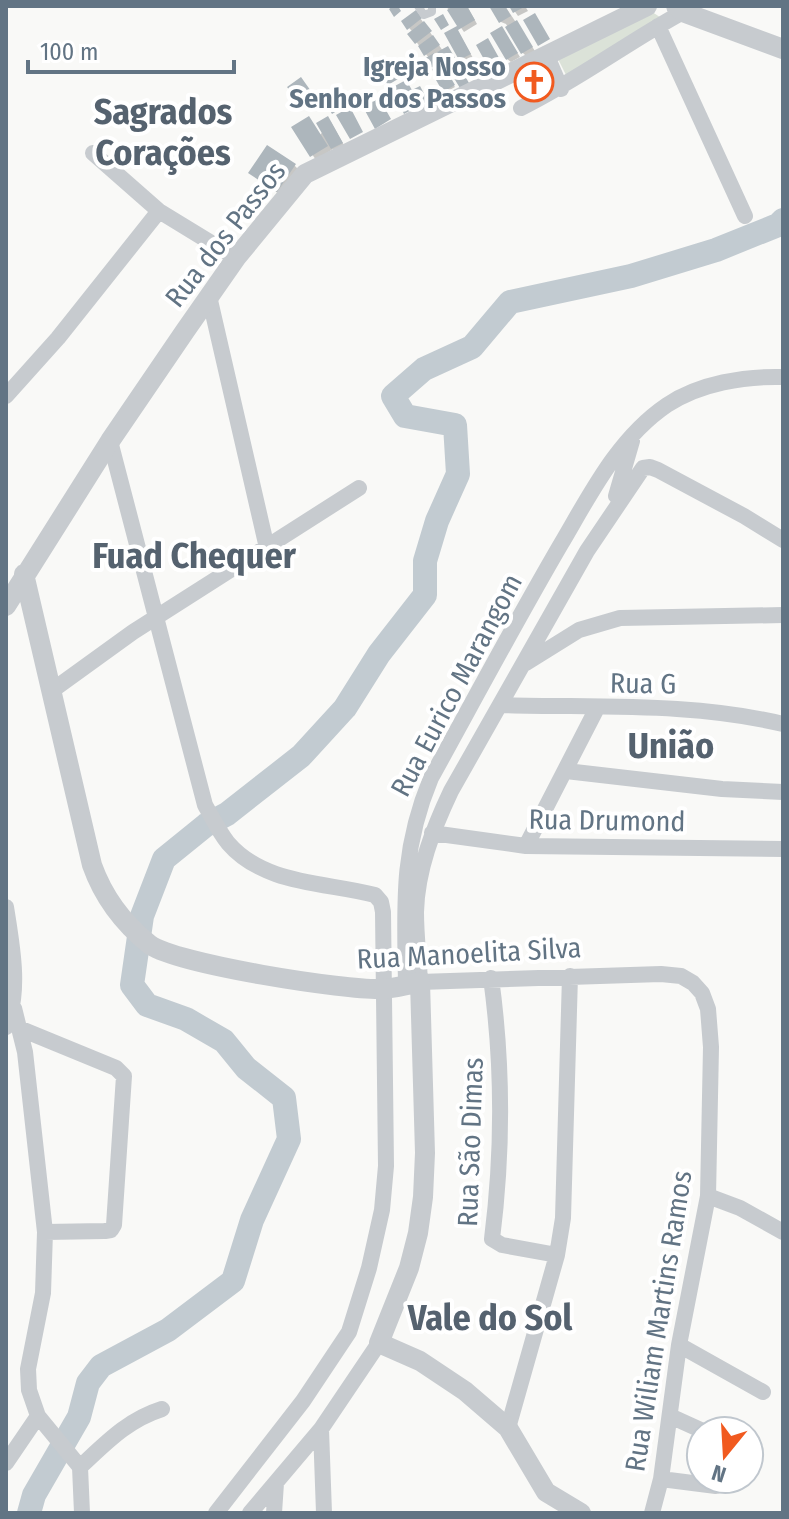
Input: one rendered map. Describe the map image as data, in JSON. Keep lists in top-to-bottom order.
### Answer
{
  "streets": {
    "street": [
      "Rua dos Passos",
      "Rua G",
      "Rua Eurico Marangom",
      "Rua Drumond",
      "Rua Manoelita Silva",
      "Rua São Dimas",
      "Rua Wiliam Martins Ramos"
    ]
  },
  "crossings": [
    ["Rua G", "Rua Eurico Marangom"],
    ["Rua Eurico Marangom", "Rua Drumond"],
    ["Rua Eurico Marangom", "Rua Manoelita Silva"],
    ["Rua Manoelita Silva", "Rua São Dimas"],
    ["Rua Manoelita Silva", "Rua Wiliam Martins Ramos"]
  ],
  "districts": [
    "Sagrados Corações",
    "Fuad Chequer",
    "União",
    "Vale do Sol"
  ],
  "places": {
    "church": ["Igreja Nosso Senhor dos Passos"]
  },
  "scale_bar": "100 m",
  "north": "bottom"
}
